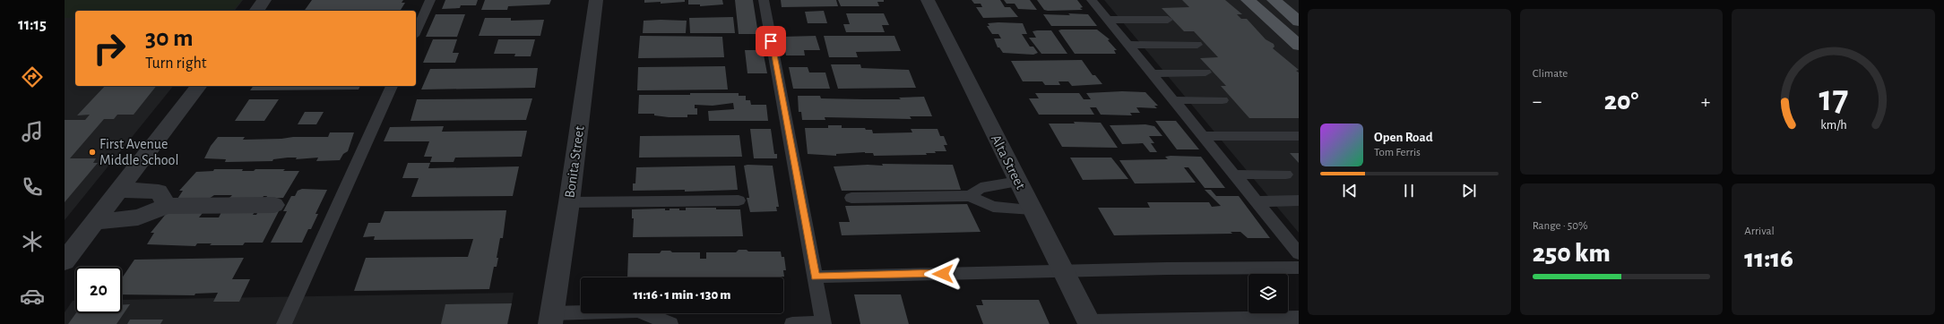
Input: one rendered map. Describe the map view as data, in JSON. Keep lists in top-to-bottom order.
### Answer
{
  "streets": {
    "street": ["Bonita Street", "Alta Street"]
  },
  "places": ["First Avenue Middle School"],
  "page": {
    "tabs": "11:15",
    "tile": [
      "Climate",
      ["Range · 50%", "250 km"],
      ["Arrival", "11:16"]
    ],
    "turn": ["30 m", "Turn right"],
    "heat": ["−", "20°", "+"],
    "song": ["Open Road", "Tom Ferris"],
    "limit": "20",
    "trip": "11:16 · 1 min · 130 m",
    "gauge": ["17", "km/h"]
  }
}
